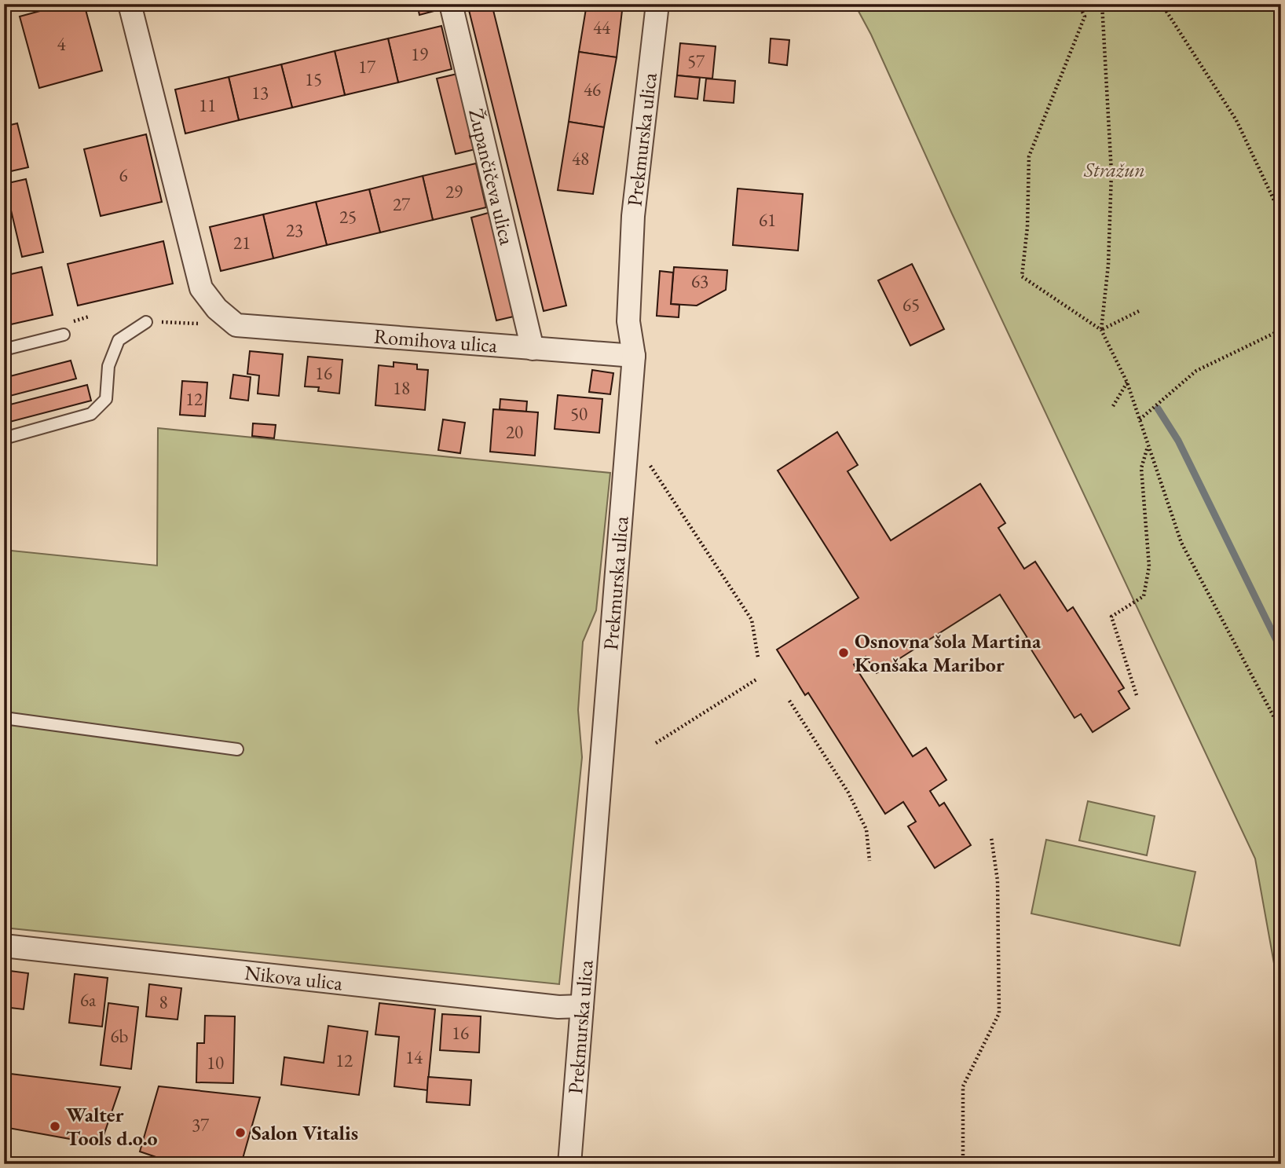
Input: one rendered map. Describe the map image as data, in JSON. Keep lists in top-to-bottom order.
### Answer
{
  "streets": {
    "street": [
      "Prekmurska ulica",
      "Župančičeva ulica",
      "Romihova ulica",
      "Nikova ulica"
    ]
  },
  "crossings": [
    ["Prekmurska ulica", "Romihova ulica"],
    ["Prekmurska ulica", "Nikova ulica"],
    ["Župančičeva ulica", "Romihova ulica"]
  ],
  "parks": ["Stražun"],
  "places": ["Osnovna šola Martina Konšaka Maribor", "Walter Tools d.o.o", "Salon Vitalis"],
  "house_numbers": [
    "44",
    "4",
    "19",
    "57",
    "17",
    "15",
    "46",
    "13",
    "11",
    "48",
    "6",
    "29",
    "27",
    "25",
    "61",
    "23",
    "21",
    "63",
    "65",
    "16",
    "18",
    "12",
    "50",
    "20",
    "6a",
    "8",
    "16",
    "6b",
    "14",
    "12",
    "10",
    "37"
  ]
}
